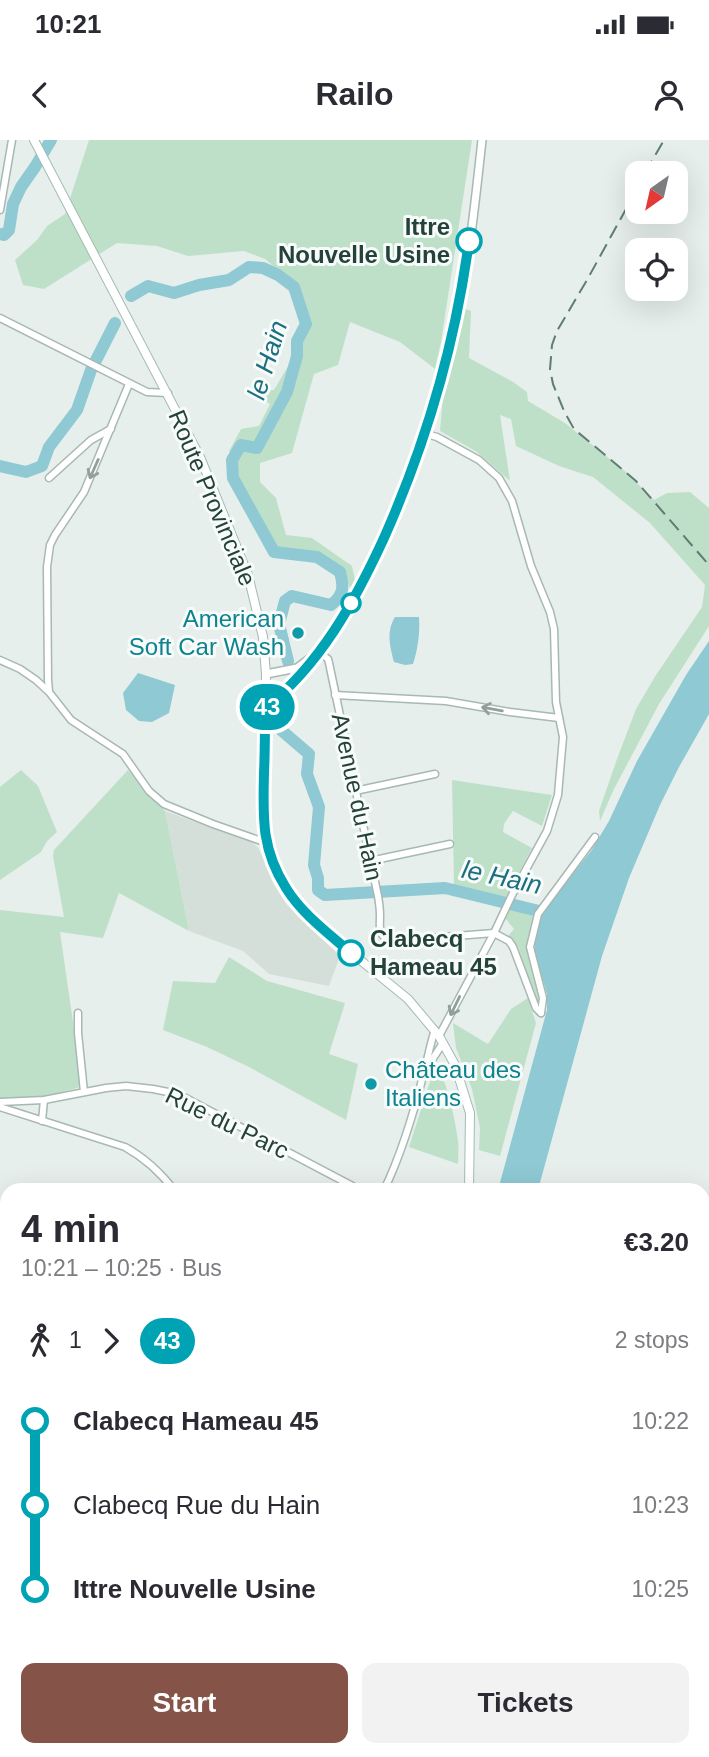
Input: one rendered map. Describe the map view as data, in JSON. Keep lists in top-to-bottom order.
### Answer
{
  "streets": {
    "main road": ["Route Provinciale"],
    "street": ["Avenue du Hain", "Rue du Parc"]
  },
  "water": ["le Hain"],
  "places": [
    "Ittre Nouvelle Usine",
    "American Soft Car Wash",
    "Clabecq Hameau 45",
    "Château des Italiens"
  ],
  "lines": ["bus line 43"],
  "north": "bottom left",
  "page": {
    "status": "10:21",
    "header": "Railo",
    "on_map": "43",
    "heading": ["4 min", "10:21 – 10:25 · Bus", "€3.20"],
    "legs": ["1", "43", "2 stops"],
    "list": [
      {
        "name": "Clabecq Hameau 45",
        "value": "10:22"
      },
      {
        "name": "Clabecq Rue du Hain",
        "value": "10:23"
      },
      {
        "name": "Ittre Nouvelle Usine",
        "value": "10:25"
      }
    ],
    "buttons": ["Start", "Tickets"]
  }
}
